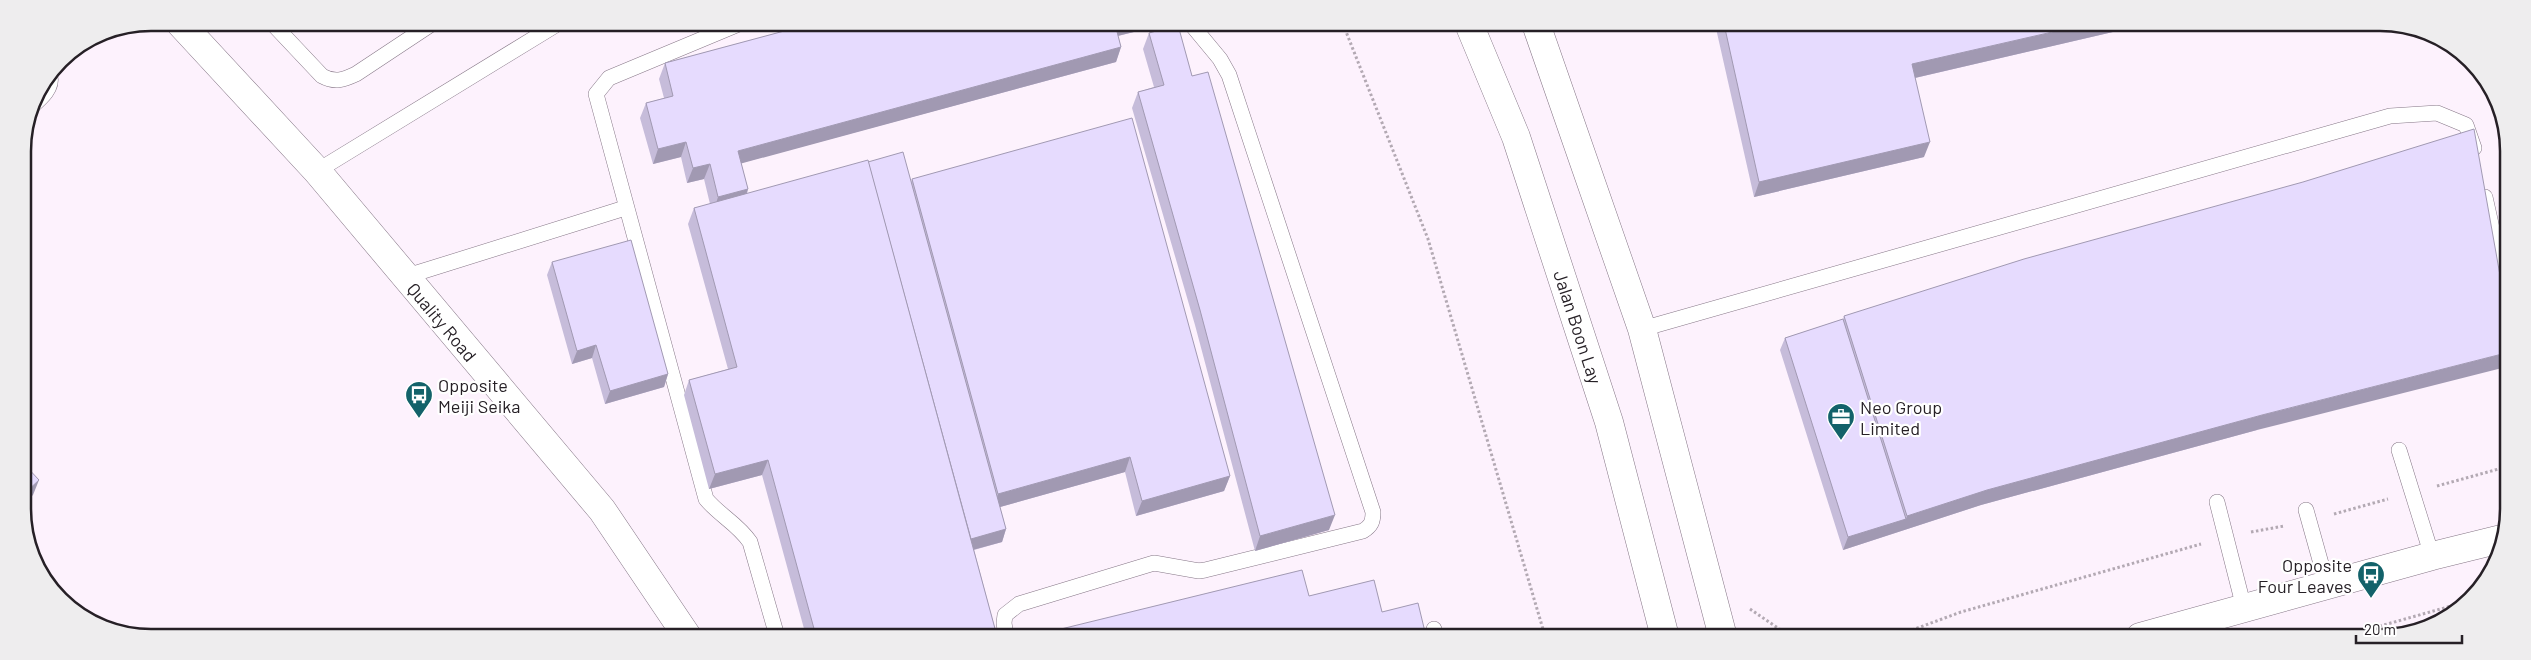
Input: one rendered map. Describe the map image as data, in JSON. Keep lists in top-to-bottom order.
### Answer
{
  "streets": {
    "main road": ["Quality Road", "Jalan Boon Lay"]
  },
  "places": {
    "bus stop": ["Opposite Meiji Seika", "Opposite Four Leaves"],
    "office": ["Neo Group Limited"]
  },
  "scale_bar": "20 m"
}
